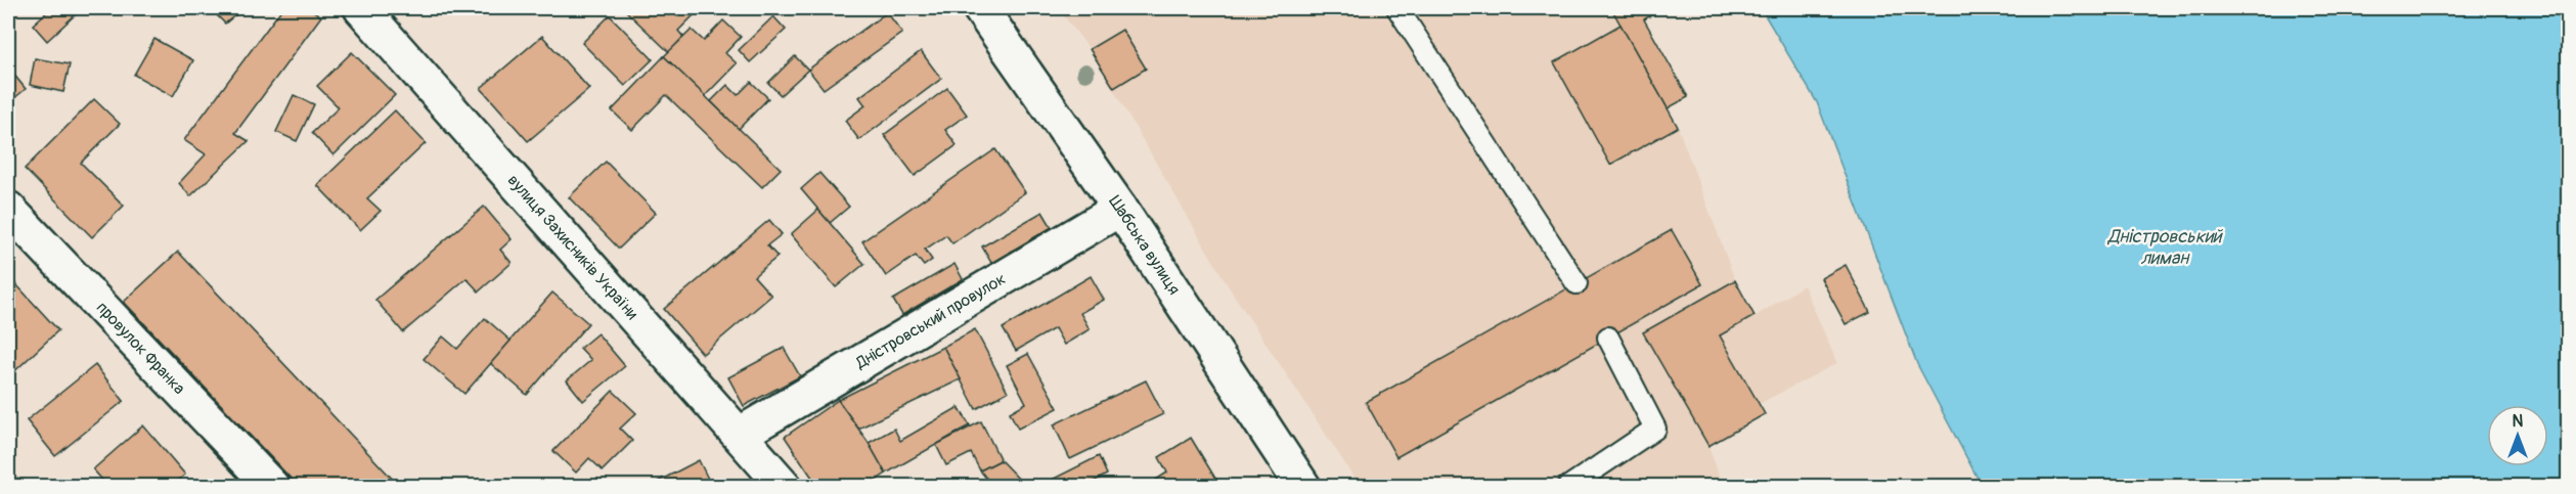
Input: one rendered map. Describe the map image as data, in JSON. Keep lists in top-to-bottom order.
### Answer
{
  "streets": {
    "street": [
      "Шабська вулиця",
      "вулиця Захисників України",
      "Дністровський провулок",
      "провулок Франка"
    ]
  },
  "crossings": [
    ["Шабська вулиця", "Дністровський провулок"],
    ["вулиця Захисників України", "Дністровський провулок"]
  ],
  "water": ["Дністровський лиман"],
  "north": "top"
}
